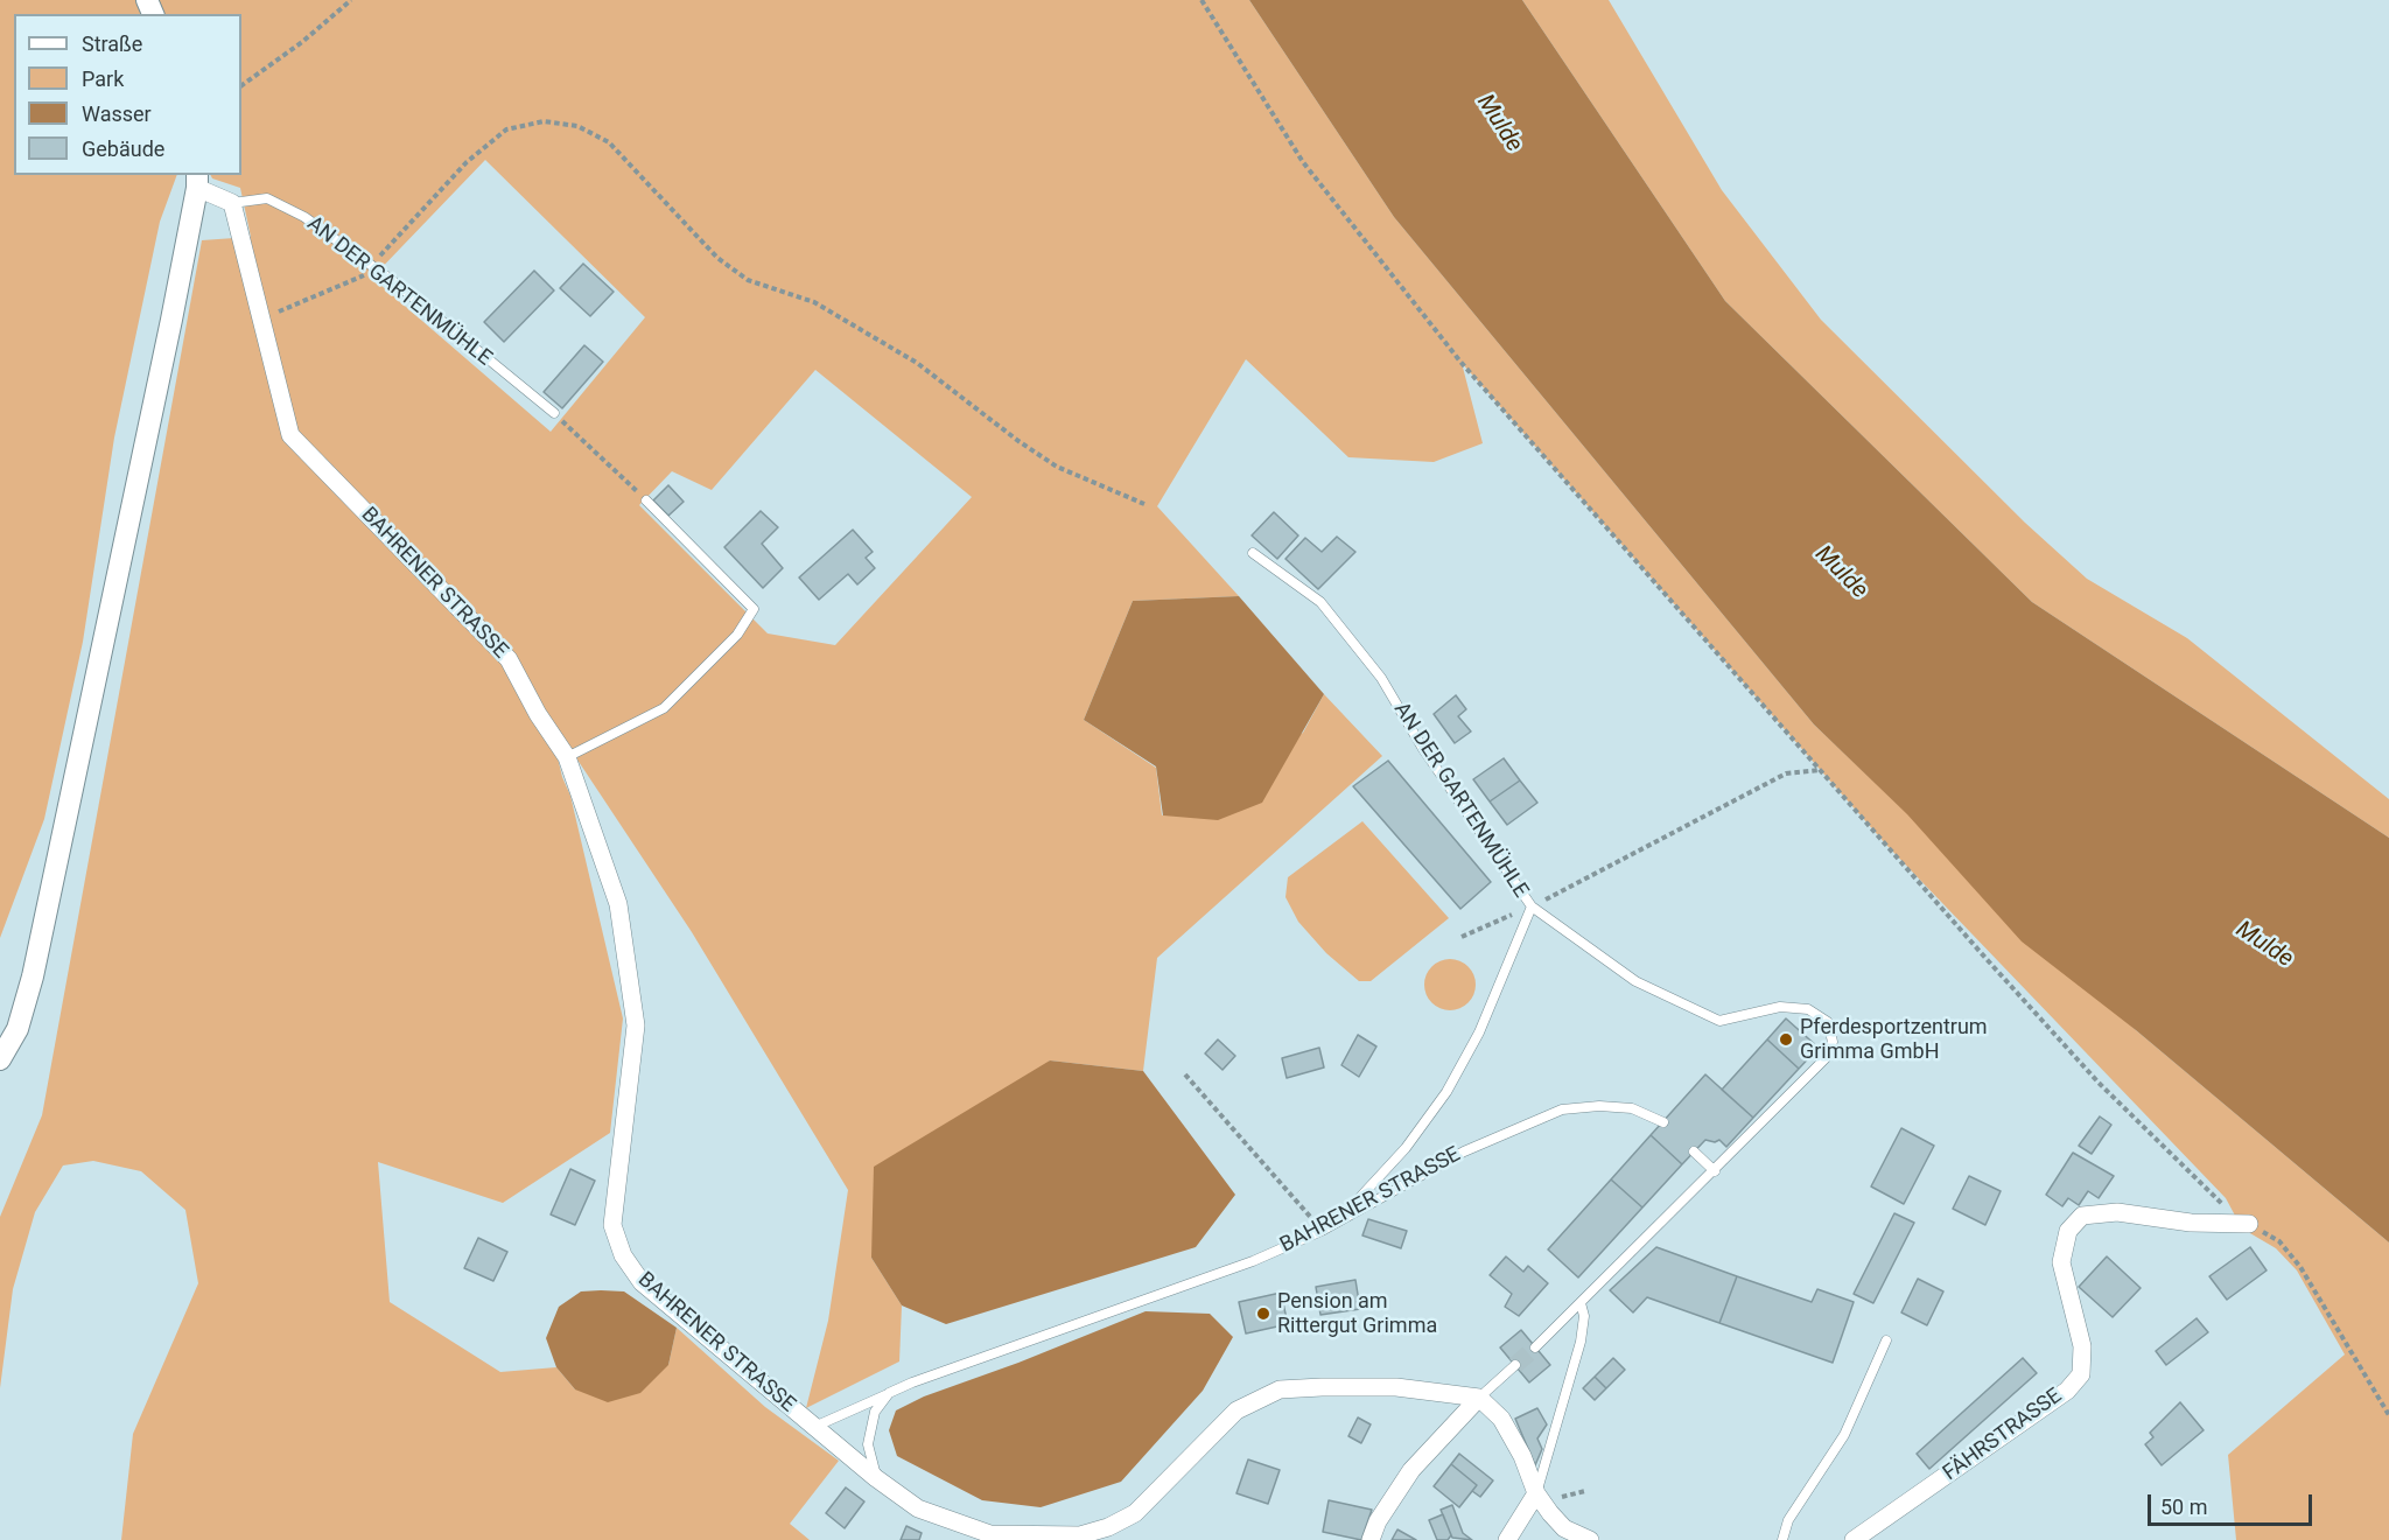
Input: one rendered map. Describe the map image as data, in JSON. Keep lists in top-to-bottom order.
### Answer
{
  "streets": {
    "street": ["BAHRENER STRASSE", "FÄHRSTRASSE"],
    "lane": ["AN DER GARTENMÜHLE"]
  },
  "crossings": [
    ["AN DER GARTENMÜHLE", "BAHRENER STRASSE"]
  ],
  "water": ["Mulde"],
  "places": ["Pferdesportzentrum Grimma GmbH", "Pension am Rittergut Grimma"],
  "legend": [
    "Straße",
    "Park",
    "Wasser",
    "Gebäude"
  ],
  "scale_bar": "50 m"
}
